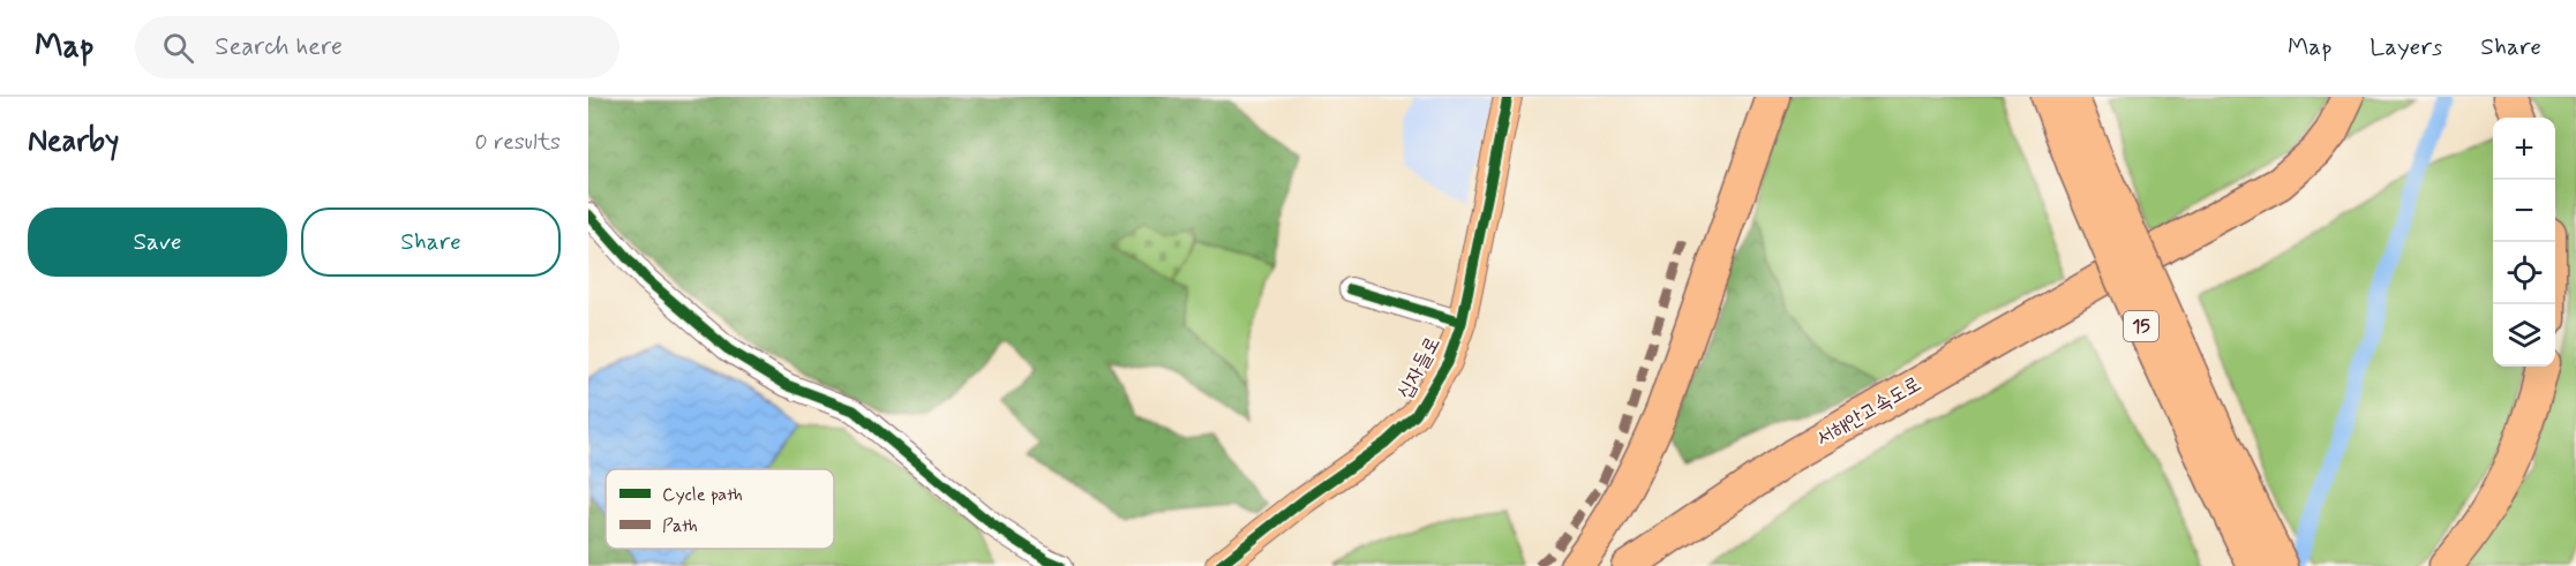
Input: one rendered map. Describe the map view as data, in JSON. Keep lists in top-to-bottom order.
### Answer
{
  "streets": {
    "highway": ["15", "서해안고속도로"],
    "main road": ["십자들로"]
  },
  "legend": ["Cycle path", "Path"],
  "page": {
    "header": "Map",
    "search": "Search here",
    "nav": ["Map", "Layers", "Share"],
    "heading": ["Nearby", "0 results"],
    "map_buttons": ["+", "−"],
    "buttons": ["Save", "Share"]
  }
}
